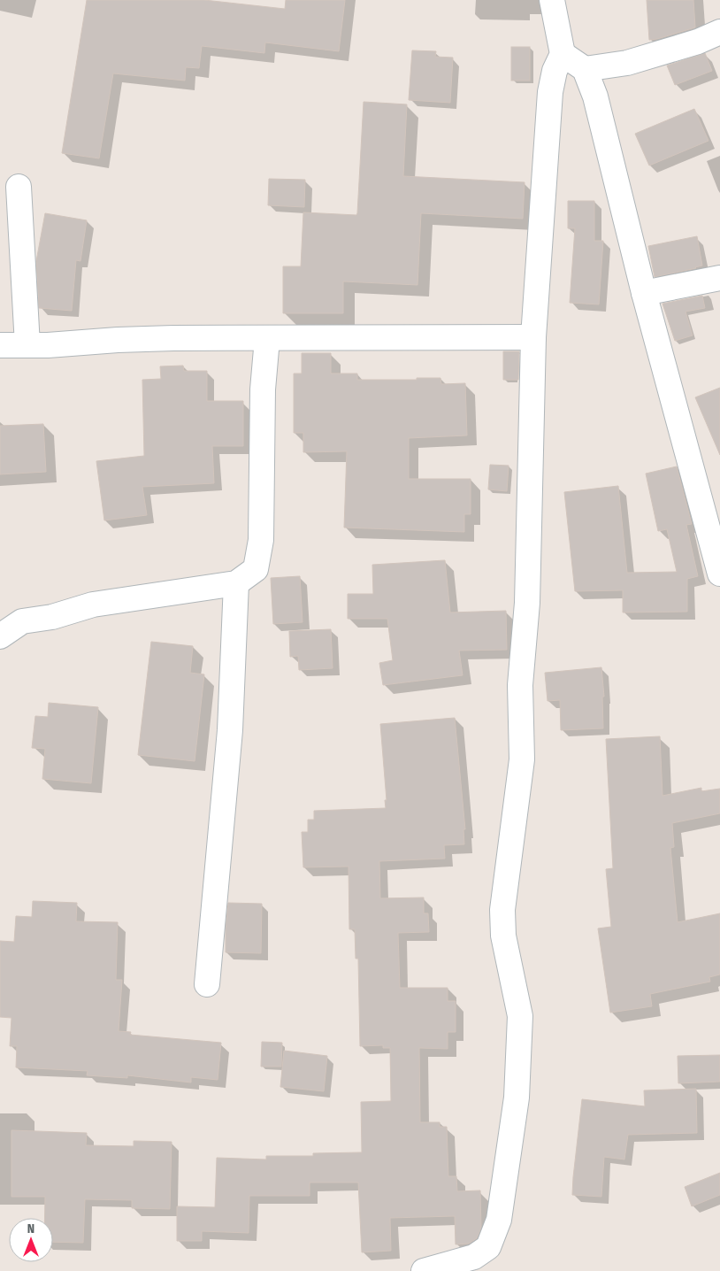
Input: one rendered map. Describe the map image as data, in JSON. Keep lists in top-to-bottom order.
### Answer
{
  "north": "top"
}
